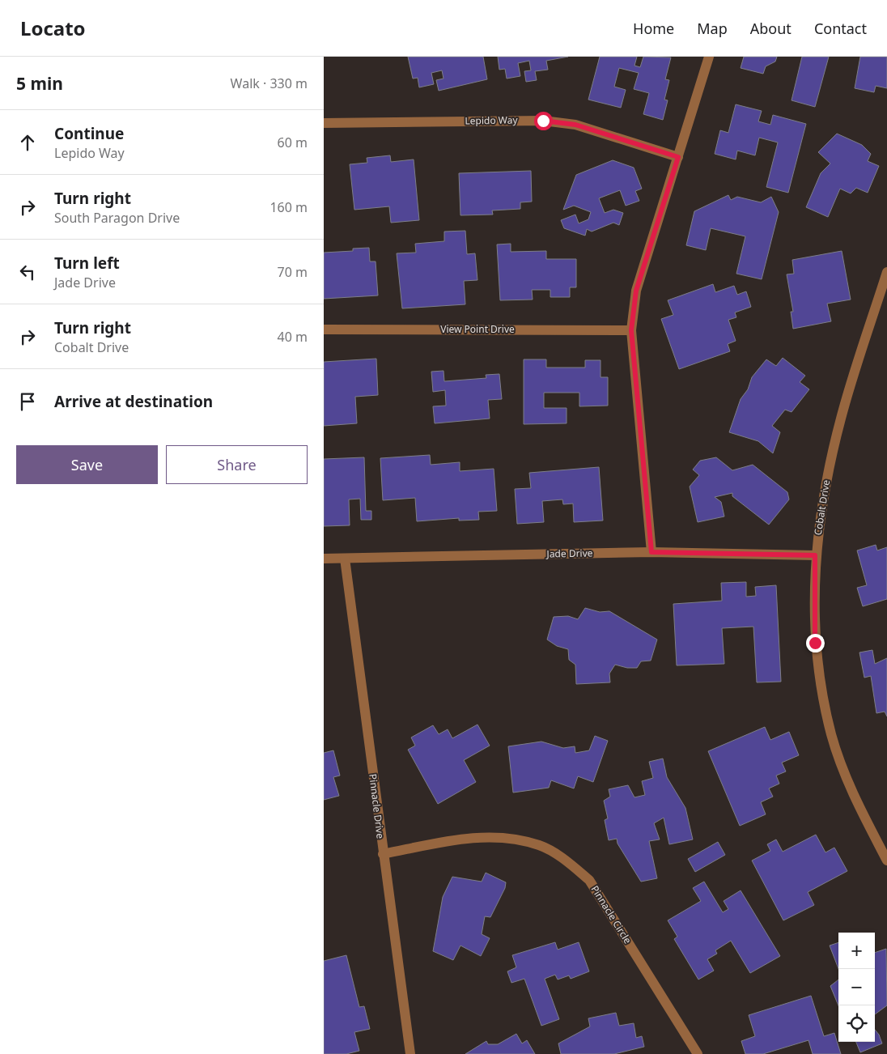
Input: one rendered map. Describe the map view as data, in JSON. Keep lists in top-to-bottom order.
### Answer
{
  "streets": {
    "street": [
      "Lepido Way",
      "View Point Drive",
      "Cobalt Drive",
      "Jade Drive",
      "Pinnacle Drive",
      "Pinnacle Circle"
    ]
  },
  "crossings": [
    ["Cobalt Drive", "Jade Drive"],
    ["Jade Drive", "Pinnacle Drive"],
    ["Pinnacle Drive", "Pinnacle Circle"]
  ],
  "page": {
    "header": "Locato",
    "nav": [
      "Home",
      "Map",
      "About",
      "Contact"
    ],
    "heading": ["5 min", "Walk · 330 m"],
    "list": [
      ["Continue", "Lepido Way", "60 m"],
      ["Turn right", "South Paragon Drive", "160 m"],
      ["Turn left", "Jade Drive", "70 m"],
      ["Turn right", "Cobalt Drive", "40 m"],
      "Arrive at destination"
    ],
    "buttons": ["Save", "Share"],
    "map_buttons": ["+", "−"]
  }
}
